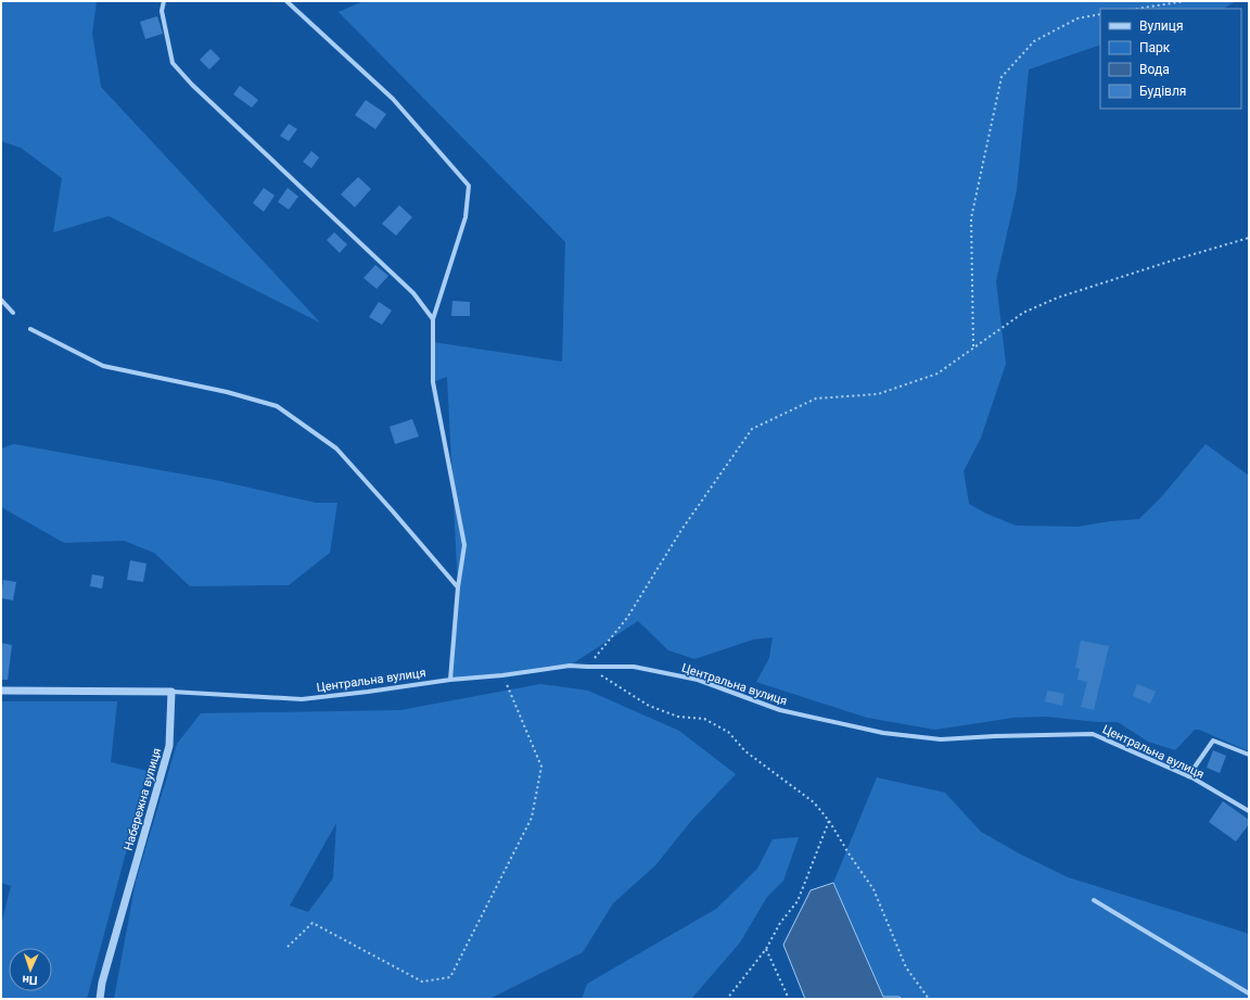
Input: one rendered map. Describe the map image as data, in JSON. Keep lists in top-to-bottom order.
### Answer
{
  "streets": {
    "street": ["Центральна вулиця", "Набережна вулиця"]
  },
  "crossings": [
    ["Центральна вулиця", "Набережна вулиця"]
  ],
  "legend": [
    "Вулиця",
    "Парк",
    "Вода",
    "Будівля"
  ],
  "north": "bottom"
}
